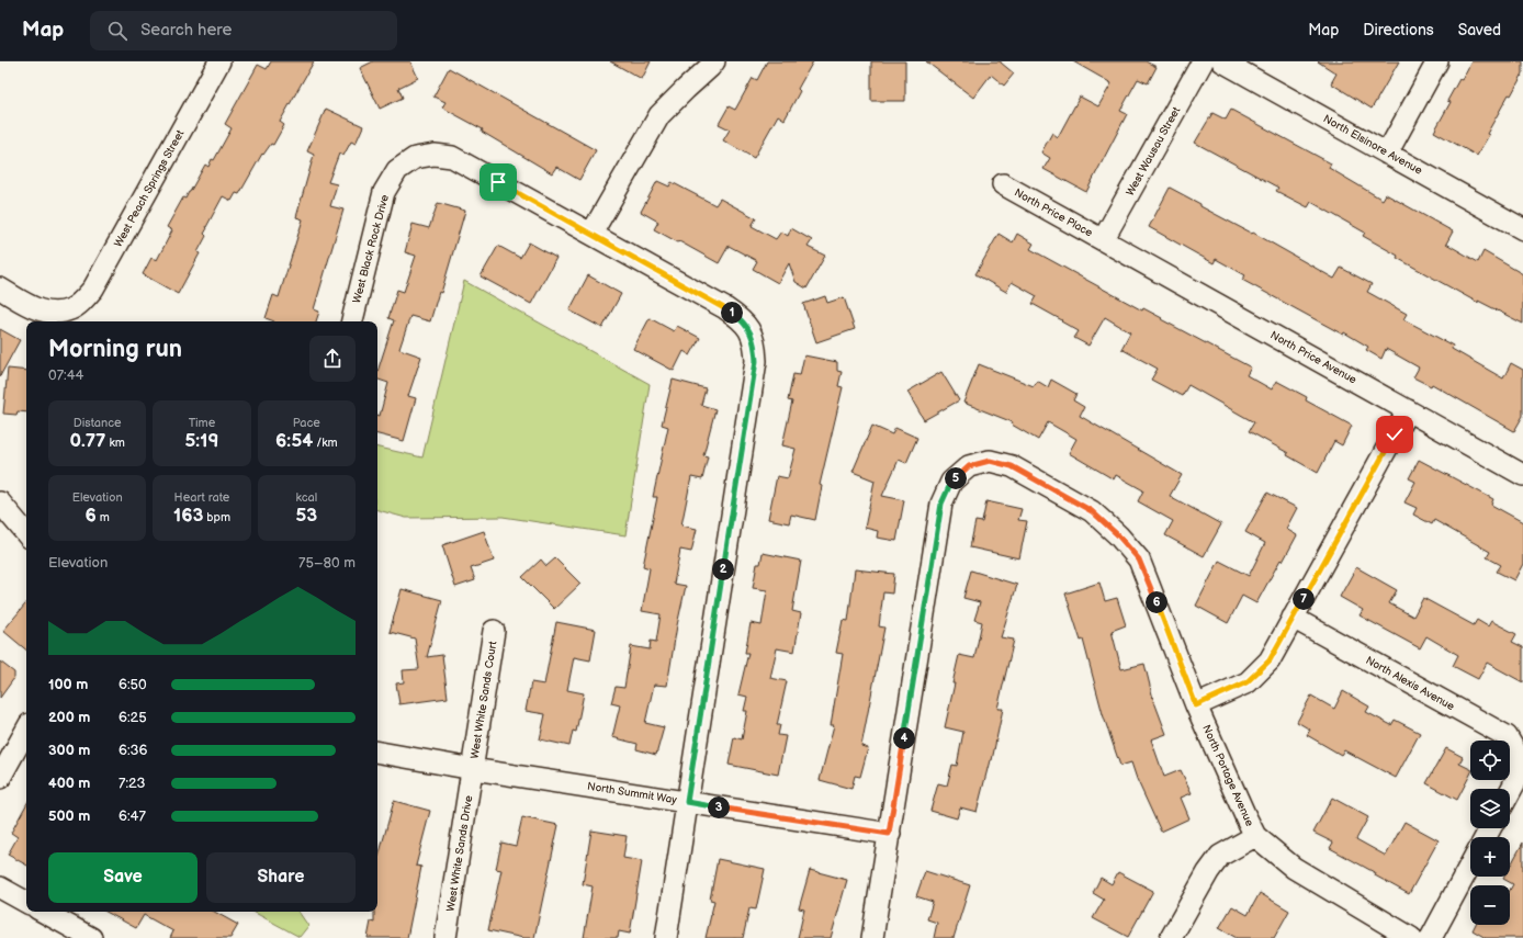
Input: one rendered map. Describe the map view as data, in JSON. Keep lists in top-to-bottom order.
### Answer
{
  "streets": {
    "street": [
      "North Elsinore Avenue",
      "West Wausau Street",
      "West Peach Springs Street",
      "North Price Place",
      "West Black Rock Drive",
      "North Price Avenue",
      "North Alexis Avenue",
      "West White Sands Court",
      "North Portage Avenue",
      "North Summit Way",
      "West White Sands Drive"
    ]
  },
  "crossings": [
    ["West Wausau Street", "North Price Place"],
    ["West Wausau Street", "North Price Avenue"],
    ["North Price Place", "North Price Avenue"],
    ["West White Sands Court", "North Summit Way"],
    ["West White Sands Court", "West White Sands Drive"],
    ["North Portage Avenue", "North Summit Way"],
    ["North Summit Way", "West White Sands Drive"]
  ],
  "page": {
    "header": "Map",
    "search": "Search here",
    "nav": ["Map", "Directions", "Saved"],
    "pins": [
      "1",
      "5",
      "2",
      "7",
      "6",
      "4",
      "3"
    ],
    "heading": ["Morning run", "07:44"],
    "stats": [
      ["Distance", "0.77 km"],
      ["Time", "5:19"],
      ["Pace", "6:54 /km"],
      ["Elevation", "6 m"],
      ["Heart rate", "163 bpm"],
      ["kcal", "53"]
    ],
    "chart": ["Elevation", "75–80 m"],
    "list": [
      {
        "name": "100 m",
        "note": "6:50"
      },
      {
        "name": "200 m",
        "note": "6:25"
      },
      {
        "name": "300 m",
        "note": "6:36"
      },
      {
        "name": "400 m",
        "note": "7:23"
      },
      {
        "name": "500 m",
        "note": "6:47"
      }
    ],
    "map_buttons": ["+", "−"],
    "buttons": ["Save", "Share"]
  }
}
